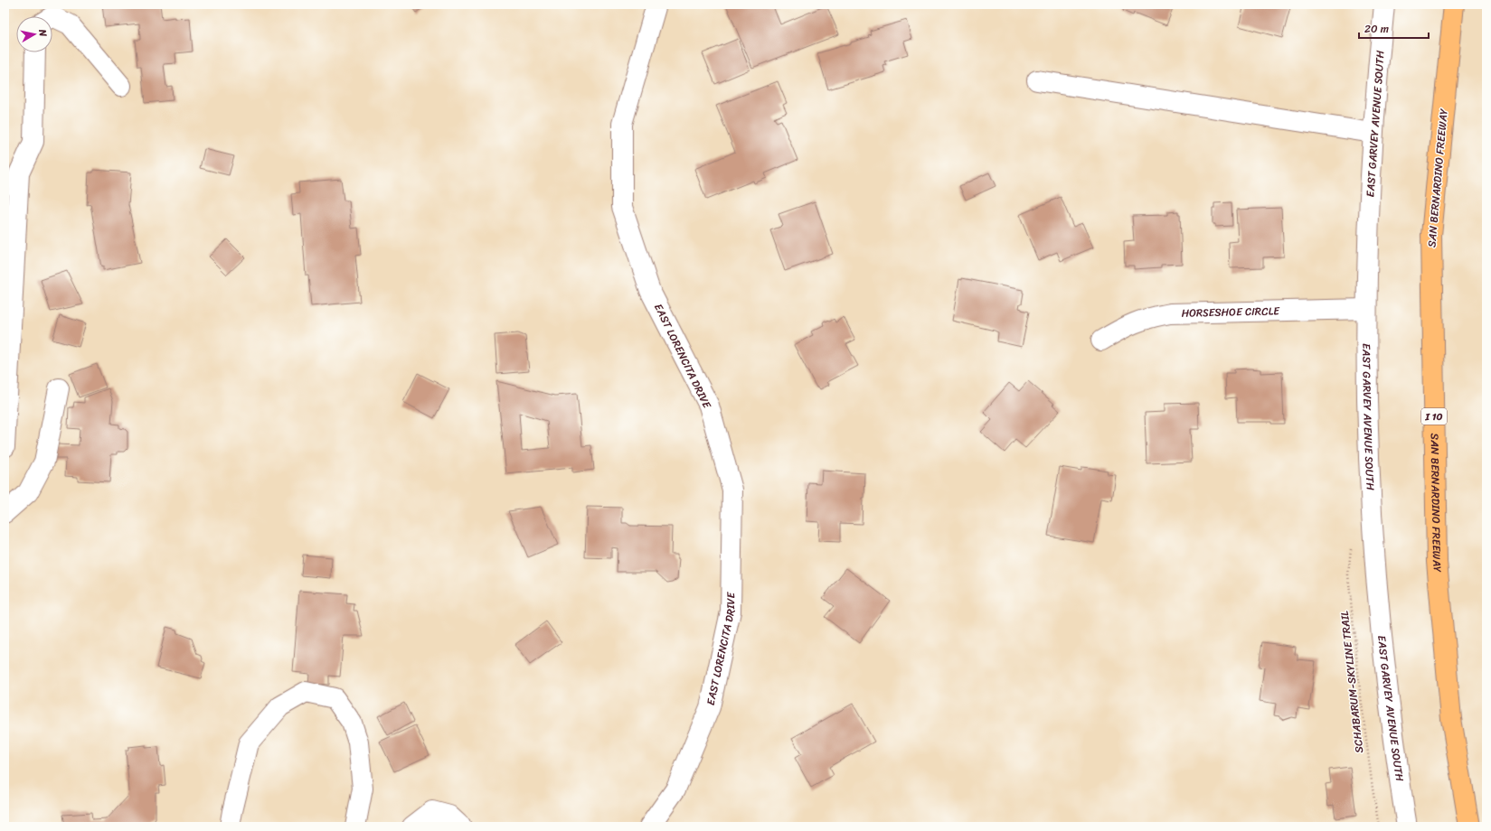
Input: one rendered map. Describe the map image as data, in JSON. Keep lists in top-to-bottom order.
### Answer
{
  "streets": {
    "highway": ["SAN BERNARDINO FREEWAY", "I 10"],
    "street": ["EAST GARVEY AVENUE SOUTH", "HORSESHOE CIRCLE", "EAST LORENCITA DRIVE"],
    "path": ["SCHABARUM-SKYLINE TRAIL"]
  },
  "crossings": [
    ["EAST GARVEY AVENUE SOUTH", "HORSESHOE CIRCLE"]
  ],
  "scale_bar": "20 m",
  "north": "right"
}
